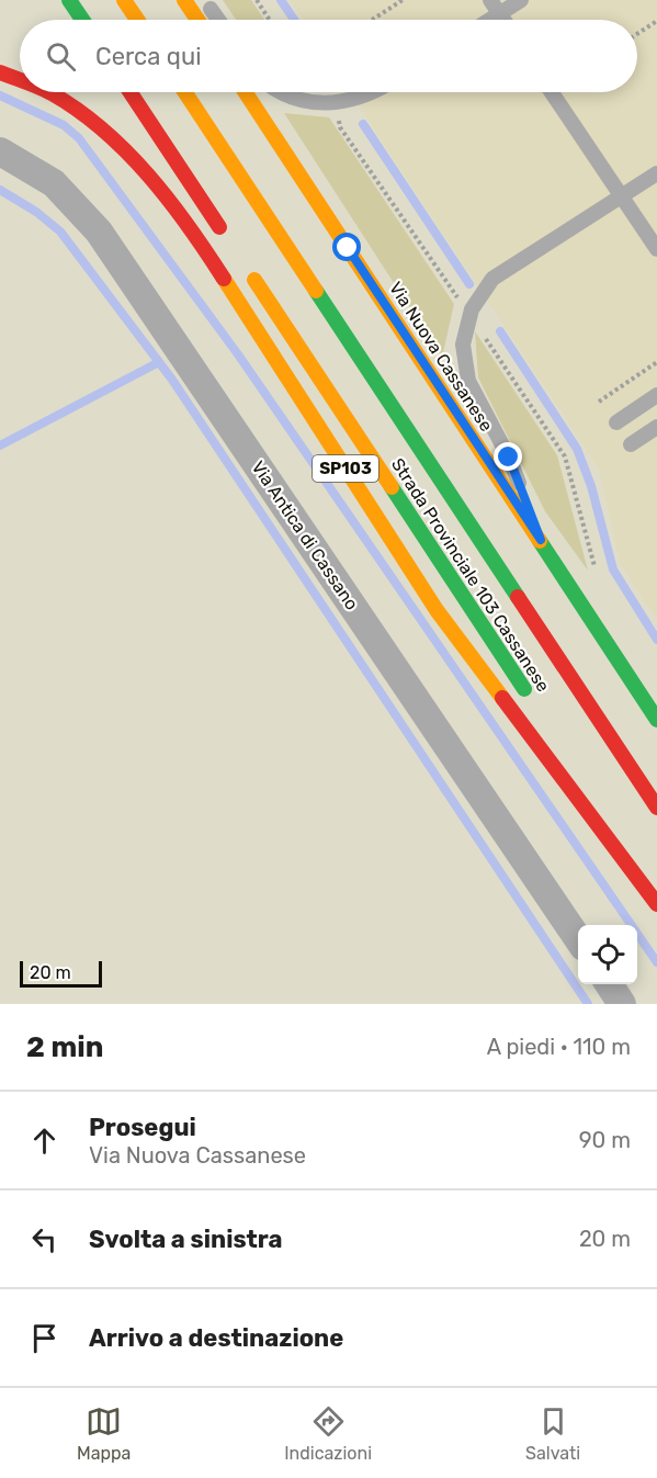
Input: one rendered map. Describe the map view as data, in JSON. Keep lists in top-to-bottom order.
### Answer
{
  "streets": {
    "main road": ["Via Nuova Cassanese", "SP103", "Strada Provinciale 103 Cassanese"],
    "street": ["Via Antica di Cassano"]
  },
  "scale_bar": "20 m",
  "page": {
    "search": "Cerca qui",
    "scale": "20 m",
    "heading": ["2 min", "A piedi · 110 m"],
    "list": [
      ["Prosegui", "Via Nuova Cassanese", "90 m"],
      ["Svolta a sinistra", "20 m"],
      "Arrivo a destinazione"
    ],
    "nav": ["Mappa", "Indicazioni", "Salvati"]
  }
}
